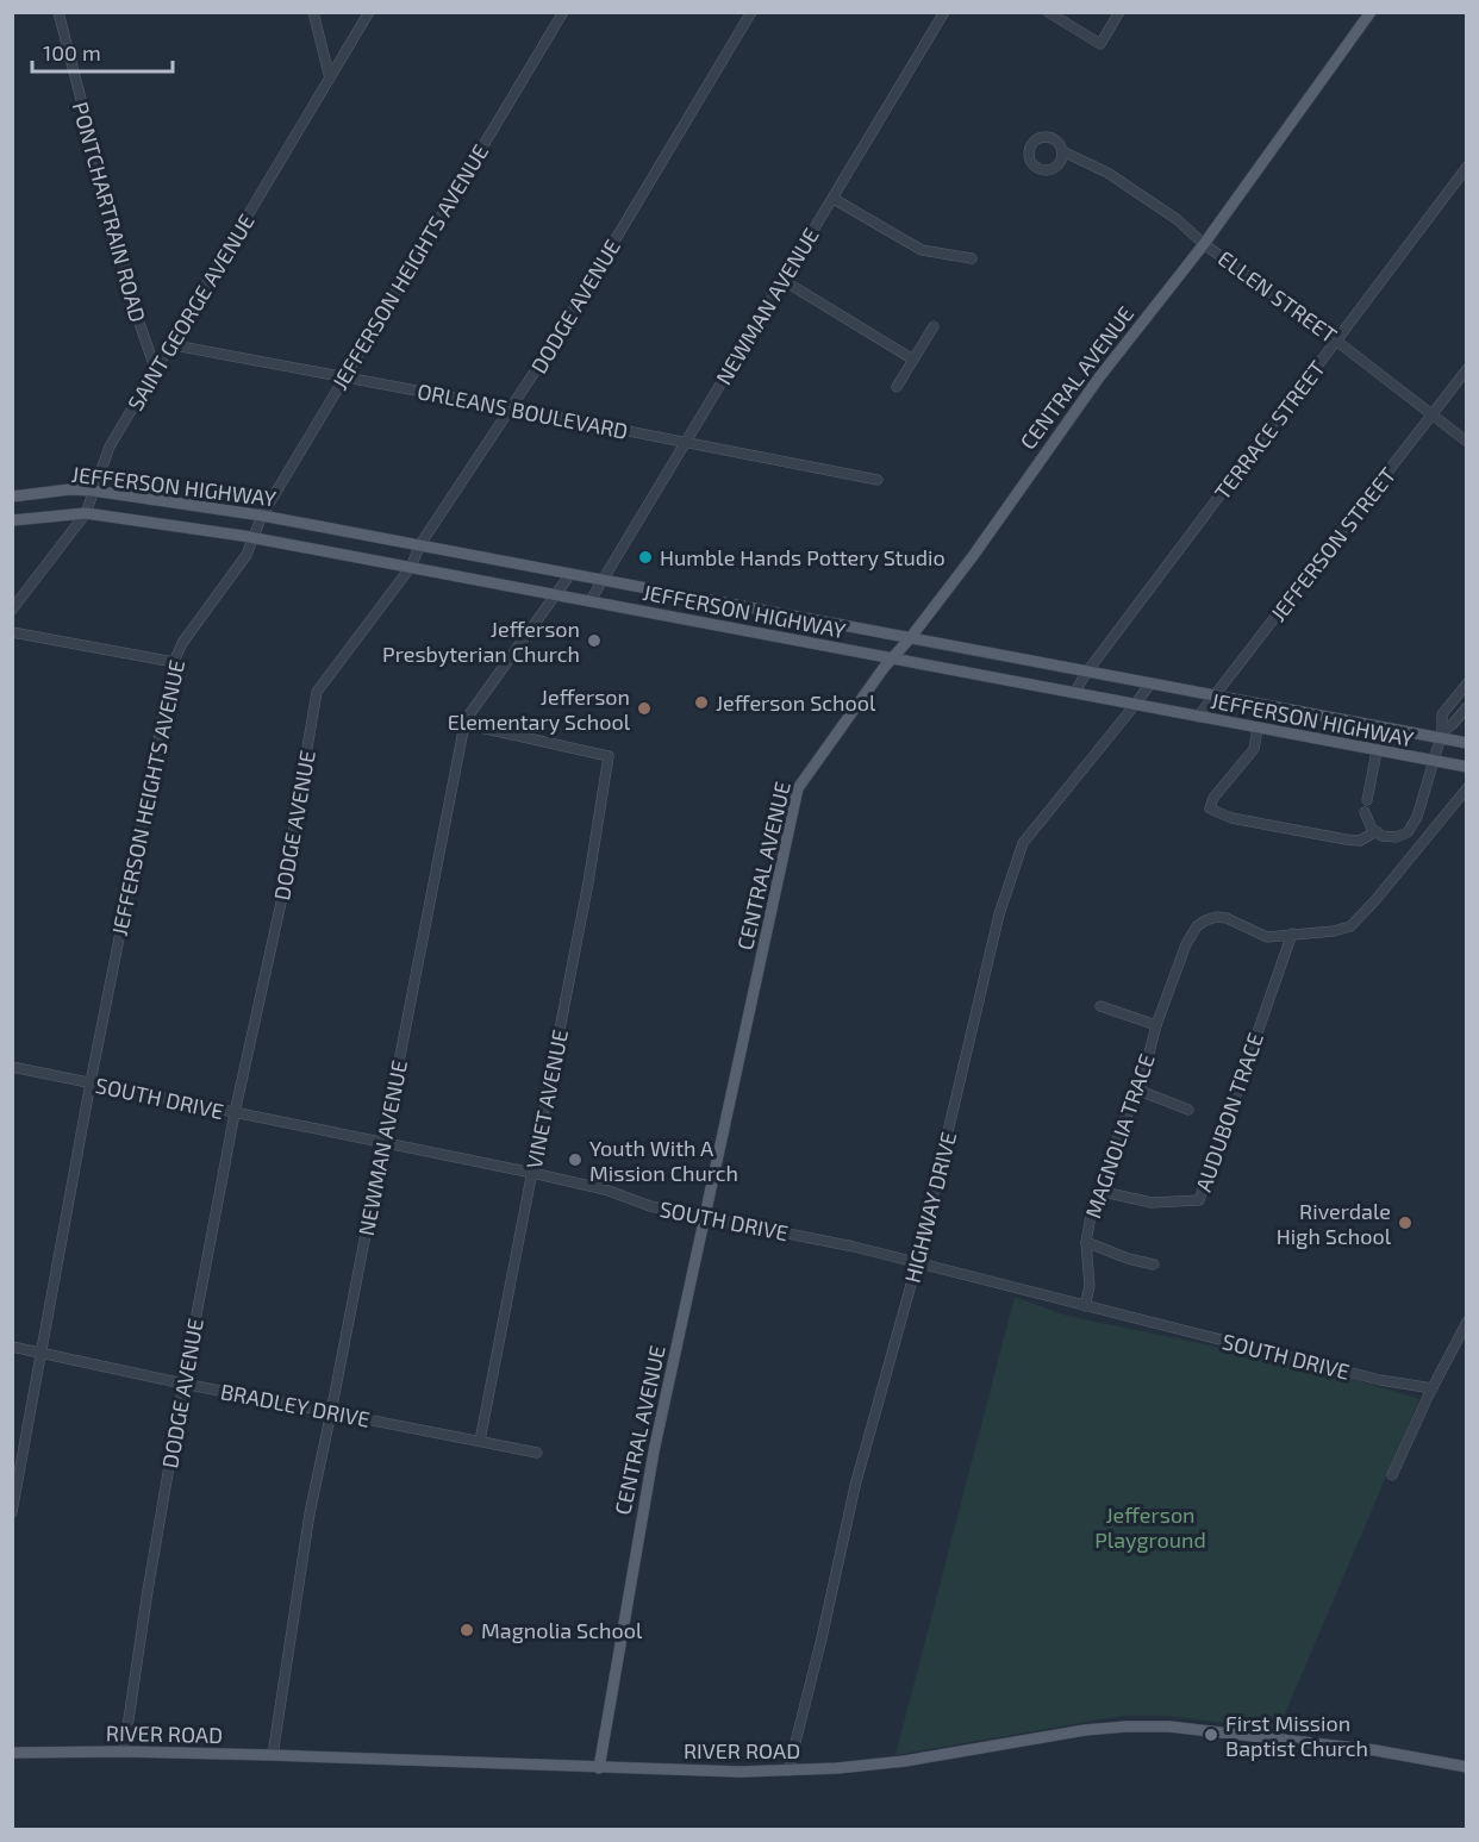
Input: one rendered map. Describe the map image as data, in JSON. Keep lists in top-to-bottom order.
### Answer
{
  "streets": {
    "main road": ["CENTRAL AVENUE", "JEFFERSON HIGHWAY", "RIVER ROAD"],
    "street": [
      "PONTCHARTRAIN ROAD",
      "JEFFERSON HEIGHTS AVENUE",
      "ELLEN STREET",
      "DODGE AVENUE",
      "NEWMAN AVENUE",
      "SAINT GEORGE AVENUE",
      "ORLEANS BOULEVARD",
      "TERRACE STREET",
      "JEFFERSON STREET",
      "SOUTH DRIVE",
      "VINET AVENUE",
      "AUDUBON TRACE",
      "MAGNOLIA TRACE",
      "HIGHWAY DRIVE",
      "BRADLEY DRIVE"
    ]
  },
  "crossings": [
    ["PONTCHARTRAIN ROAD", "SAINT GEORGE AVENUE"],
    ["JEFFERSON HEIGHTS AVENUE", "ORLEANS BOULEVARD"],
    ["JEFFERSON HEIGHTS AVENUE", "JEFFERSON HIGHWAY"],
    ["JEFFERSON HEIGHTS AVENUE", "SOUTH DRIVE"],
    ["JEFFERSON HEIGHTS AVENUE", "BRADLEY DRIVE"],
    ["ELLEN STREET", "CENTRAL AVENUE"],
    ["ELLEN STREET", "TERRACE STREET"],
    ["ELLEN STREET", "JEFFERSON STREET"],
    ["DODGE AVENUE", "ORLEANS BOULEVARD"],
    ["DODGE AVENUE", "JEFFERSON HIGHWAY"],
    ["DODGE AVENUE", "SOUTH DRIVE"],
    ["DODGE AVENUE", "BRADLEY DRIVE"],
    ["DODGE AVENUE", "RIVER ROAD"],
    ["NEWMAN AVENUE", "ORLEANS BOULEVARD"],
    ["NEWMAN AVENUE", "JEFFERSON HIGHWAY"],
    ["NEWMAN AVENUE", "SOUTH DRIVE"],
    ["NEWMAN AVENUE", "VINET AVENUE"],
    ["NEWMAN AVENUE", "BRADLEY DRIVE"],
    ["NEWMAN AVENUE", "RIVER ROAD"],
    ["SAINT GEORGE AVENUE", "ORLEANS BOULEVARD"],
    ["SAINT GEORGE AVENUE", "JEFFERSON HIGHWAY"],
    ["CENTRAL AVENUE", "JEFFERSON HIGHWAY"],
    ["CENTRAL AVENUE", "SOUTH DRIVE"],
    ["CENTRAL AVENUE", "RIVER ROAD"],
    ["TERRACE STREET", "JEFFERSON HIGHWAY"],
    ["JEFFERSON HIGHWAY", "JEFFERSON STREET"],
    ["JEFFERSON HIGHWAY", "HIGHWAY DRIVE"],
    ["SOUTH DRIVE", "VINET AVENUE"],
    ["SOUTH DRIVE", "MAGNOLIA TRACE"],
    ["SOUTH DRIVE", "HIGHWAY DRIVE"],
    ["VINET AVENUE", "BRADLEY DRIVE"],
    ["AUDUBON TRACE", "MAGNOLIA TRACE"],
    ["HIGHWAY DRIVE", "RIVER ROAD"]
  ],
  "parks": ["Jefferson Playground"],
  "places": [
    "Humble Hands Pottery Studio",
    "Jefferson Presbyterian Church",
    "Jefferson School",
    "Jefferson Elementary School",
    "Youth With A Mission Church",
    "Riverdale High School",
    "Magnolia School",
    "First Mission Baptist Church"
  ],
  "scale_bar": "100 m"
}
